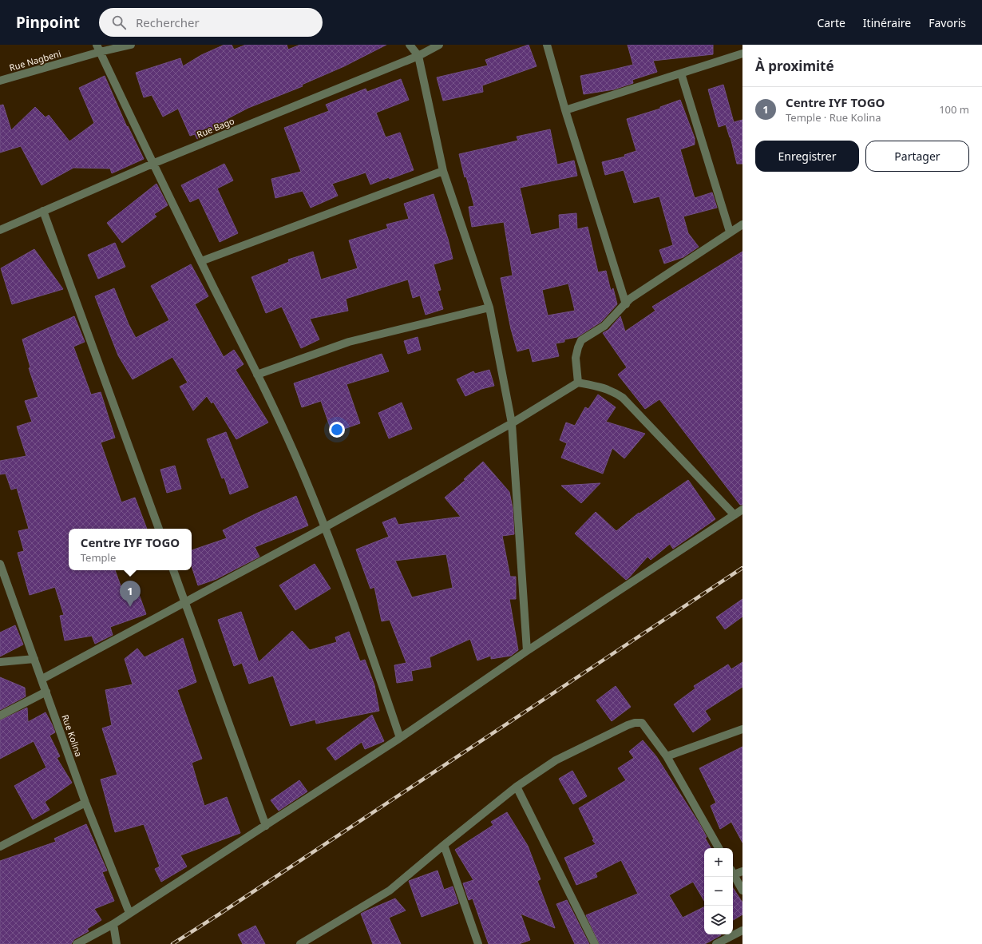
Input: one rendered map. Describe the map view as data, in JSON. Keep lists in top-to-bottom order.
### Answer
{
  "streets": {
    "street": ["Rue Nagbeni", "Rue Bago", "Rue Kolina"]
  },
  "page": {
    "header": "Pinpoint",
    "search": "Rechercher",
    "nav": ["Carte", "Itinéraire", "Favoris"],
    "heading": "À proximité",
    "list": [
      {
        "mark": "1",
        "name": "Centre IYF TOGO",
        "note": "Temple · Rue Kolina",
        "value": "100 m"
      }
    ],
    "buttons": ["Enregistrer", "Partager"],
    "popup": ["Centre IYF TOGO", "Temple"],
    "pins": "1",
    "map_buttons": ["+", "−"]
  }
}
